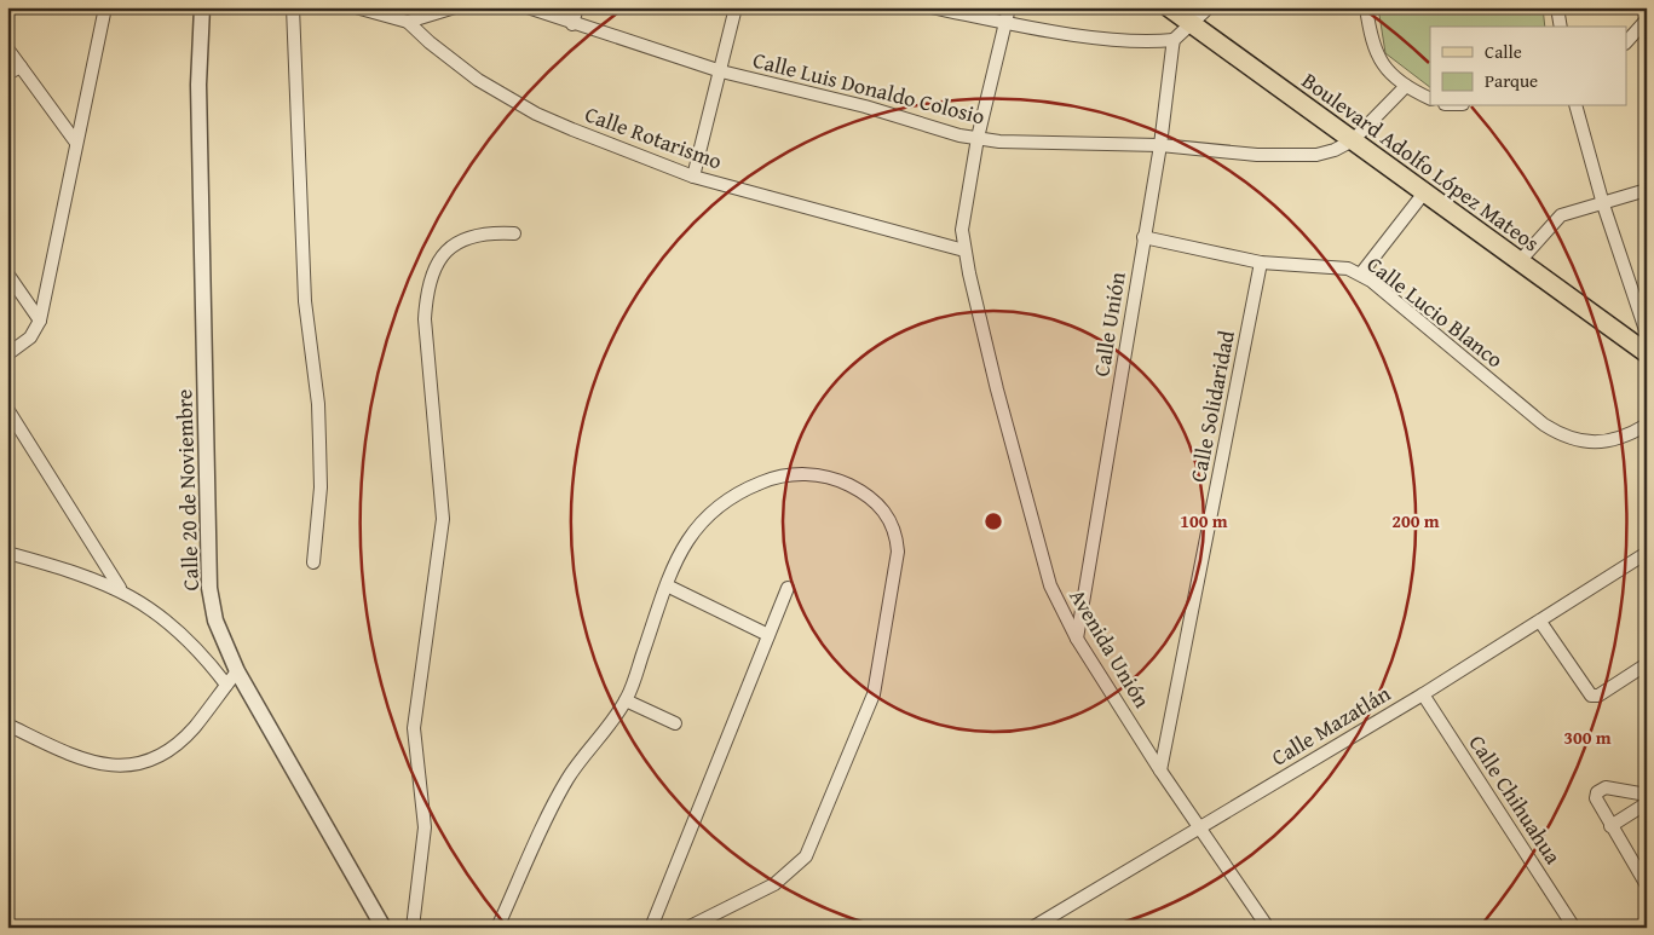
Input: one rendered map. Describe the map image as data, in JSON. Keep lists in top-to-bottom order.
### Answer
{
  "streets": {
    "main road": ["Boulevard Adolfo López Mateos"],
    "street": [
      "Calle Luis Donaldo Colosio",
      "Calle Rotarismo",
      "Calle Lucio Blanco",
      "Calle Unión",
      "Calle Solidaridad",
      "Calle 20 de Noviembre",
      "Avenida Unión",
      "Calle Mazatlán",
      "Calle Chihuahua"
    ]
  },
  "crossings": [
    ["Calle Luis Donaldo Colosio", "Boulevard Adolfo López Mateos"],
    ["Calle Luis Donaldo Colosio", "Calle Unión"],
    ["Calle Luis Donaldo Colosio", "Avenida Unión"],
    ["Calle Rotarismo", "Avenida Unión"],
    ["Calle Lucio Blanco", "Calle Unión"],
    ["Calle Lucio Blanco", "Calle Solidaridad"],
    ["Calle Unión", "Avenida Unión"],
    ["Calle Solidaridad", "Avenida Unión"],
    ["Avenida Unión", "Calle Mazatlán"],
    ["Calle Mazatlán", "Calle Chihuahua"]
  ],
  "legend": ["Calle", "Parque"],
  "rings": ["100 m", "200 m", "300 m"]
}
